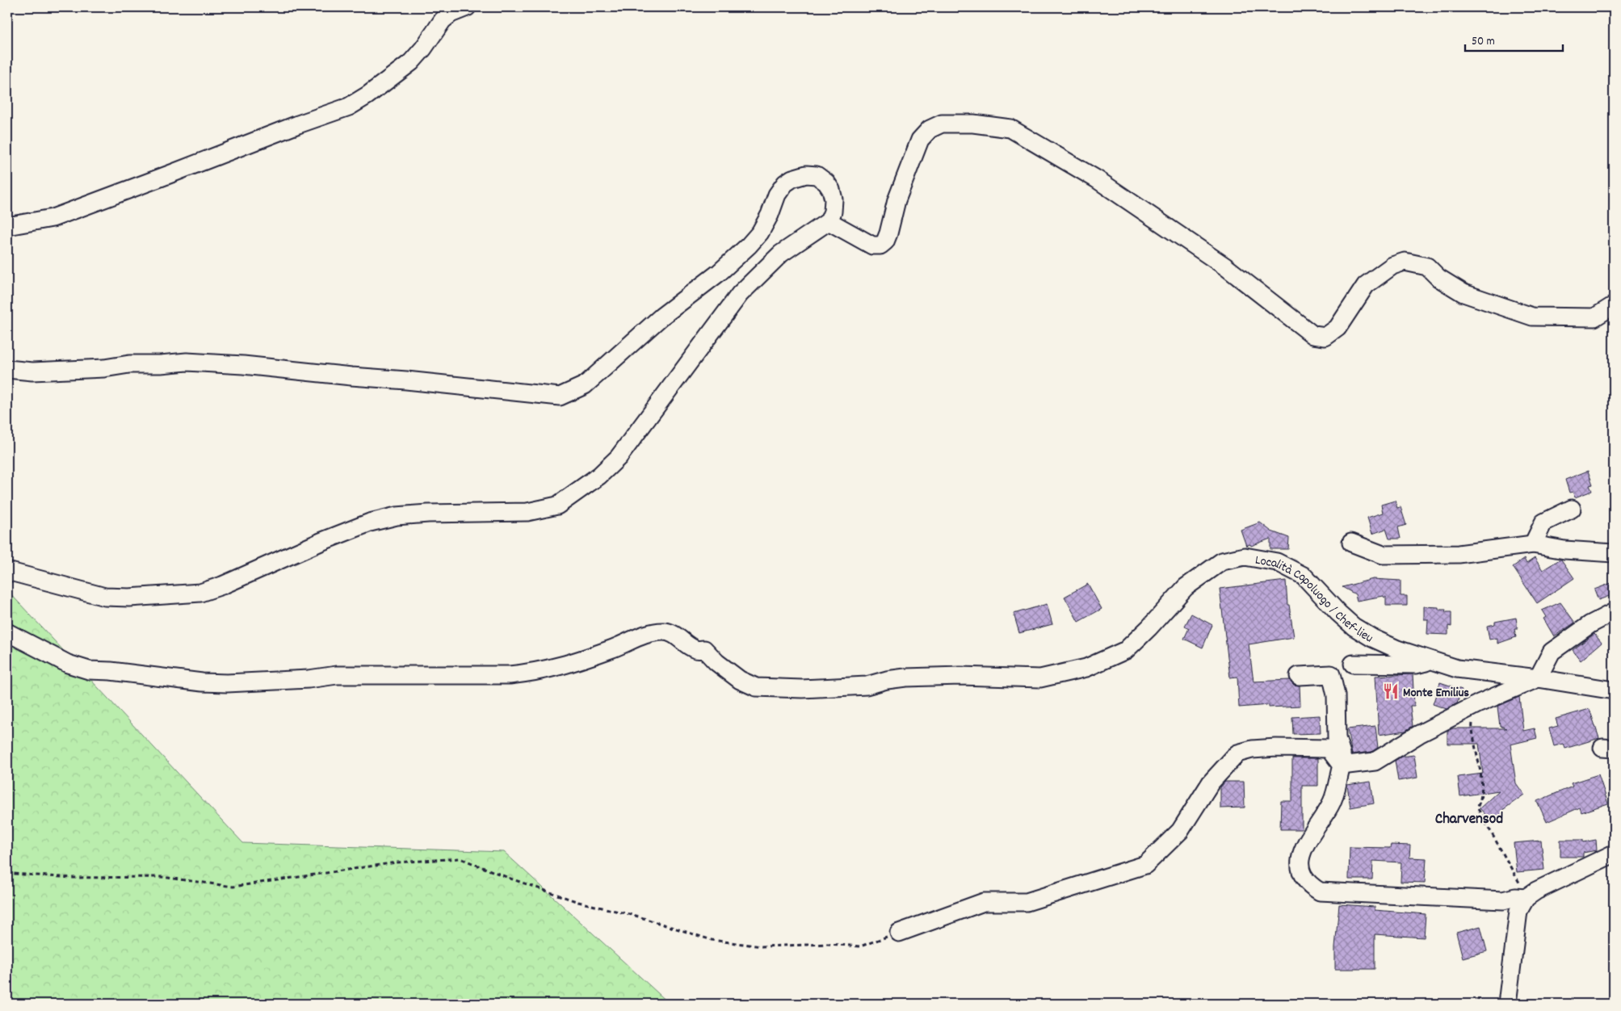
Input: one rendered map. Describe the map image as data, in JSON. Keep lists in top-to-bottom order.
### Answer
{
  "streets": {
    "street": ["Località Capoluogo / Chef-lieu"]
  },
  "districts": ["Charvensod"],
  "places": {
    "restaurant": ["Monte Emilius"]
  },
  "scale_bar": "50 m"
}
